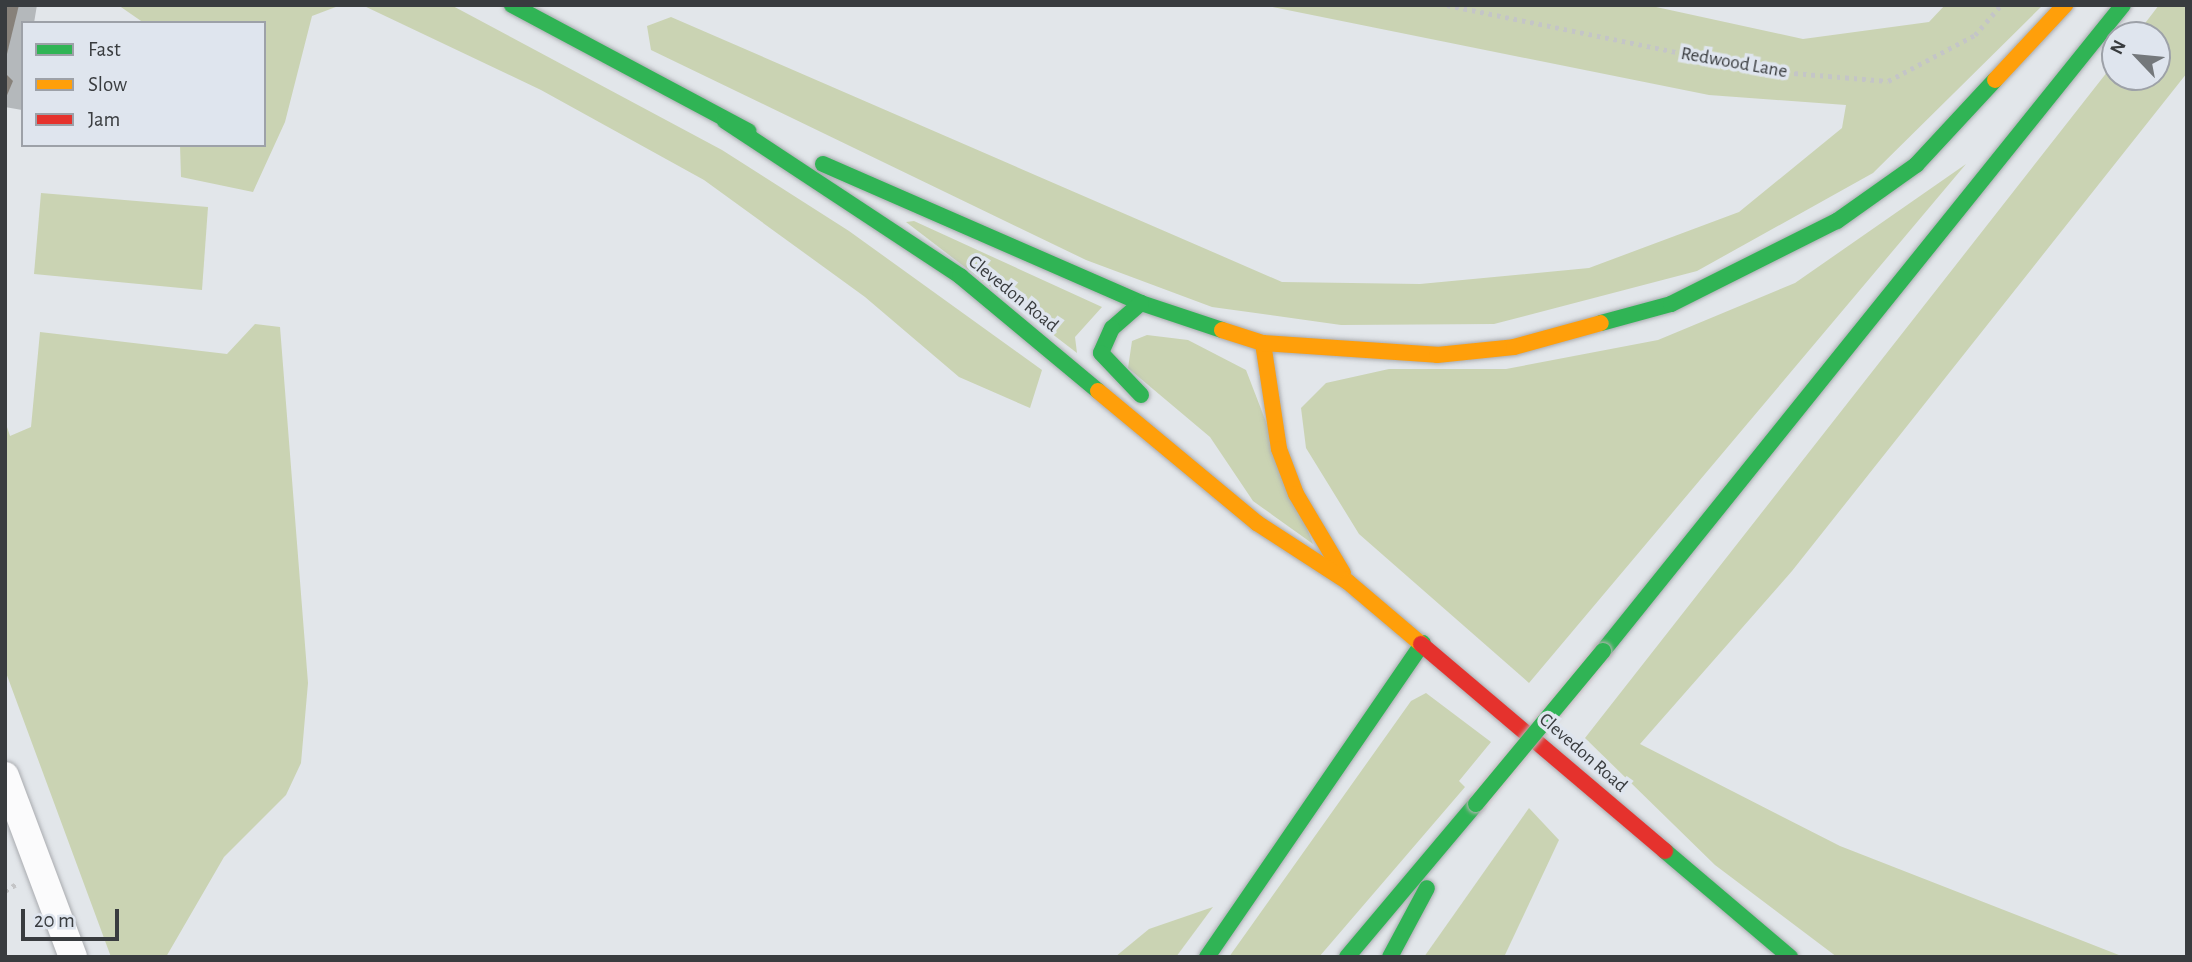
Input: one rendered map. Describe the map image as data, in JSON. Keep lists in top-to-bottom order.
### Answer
{
  "streets": {
    "main road": ["Clevedon Road"],
    "path": ["Redwood Lane"]
  },
  "legend": ["Fast", "Slow", "Jam"],
  "scale_bar": "20 m",
  "north": "top left"
}
